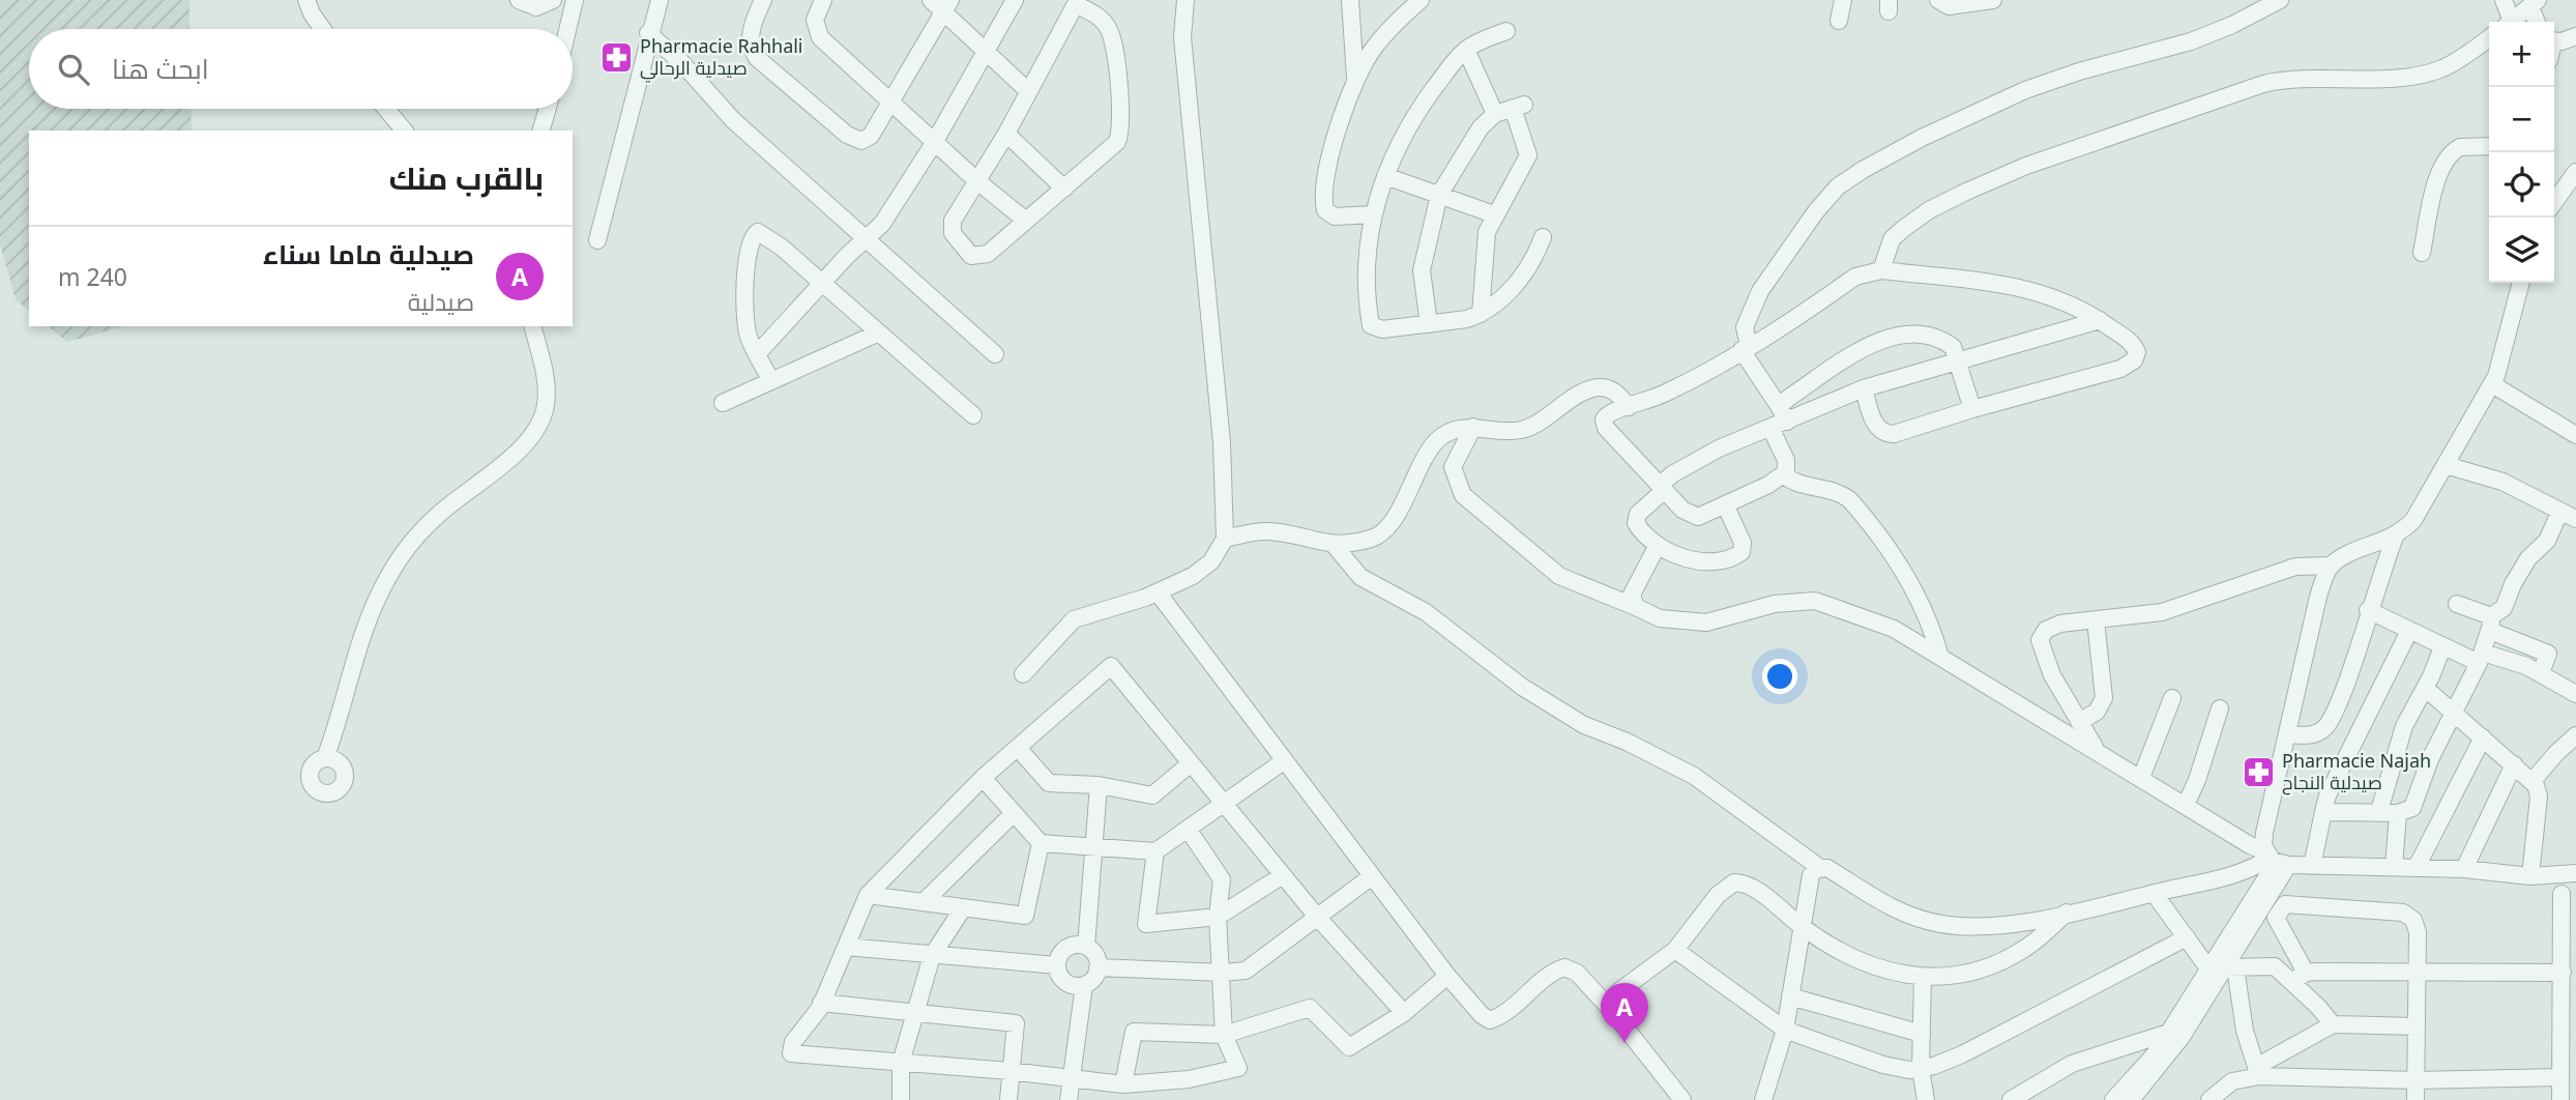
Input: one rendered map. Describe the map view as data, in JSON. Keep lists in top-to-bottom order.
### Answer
{
  "places": {
    "pharmacy": ["Pharmacie Rahhali صيدلية الرحالي", "Pharmacie Najah صيدلية النجاح"]
  },
  "page": {
    "map_buttons": ["+", "−"],
    "search": "ابحث هنا",
    "heading": "بالقرب منك",
    "list": [
      {
        "mark": "A",
        "name": "صيدلية ماما سناء",
        "note": "صيدلية",
        "value": "240 m"
      }
    ],
    "pins": "A"
  }
}
